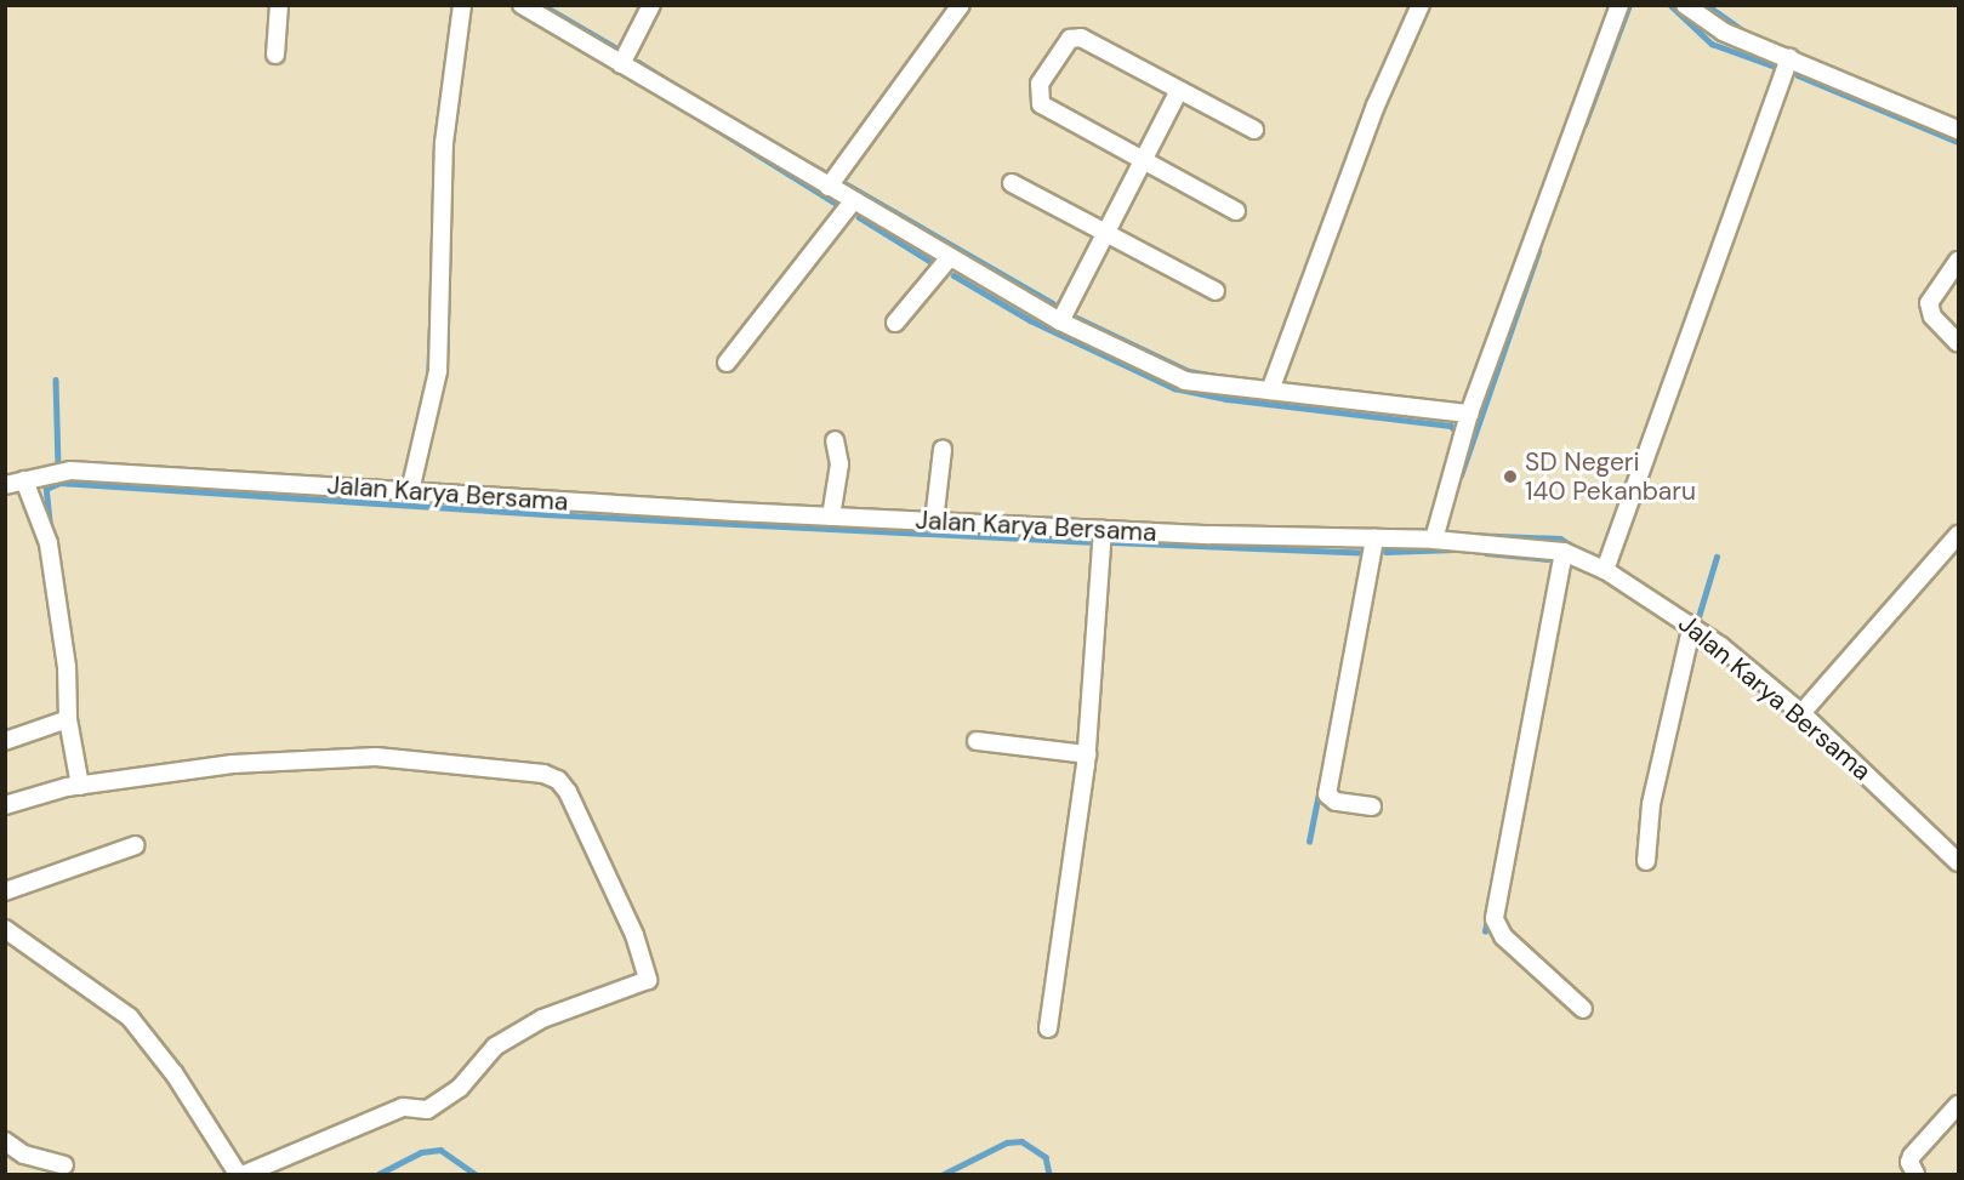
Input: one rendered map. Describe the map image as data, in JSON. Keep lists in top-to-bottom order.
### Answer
{
  "streets": {
    "street": ["Jalan Karya Bersama"]
  },
  "places": ["SD Negeri 140 Pekanbaru"]
}
